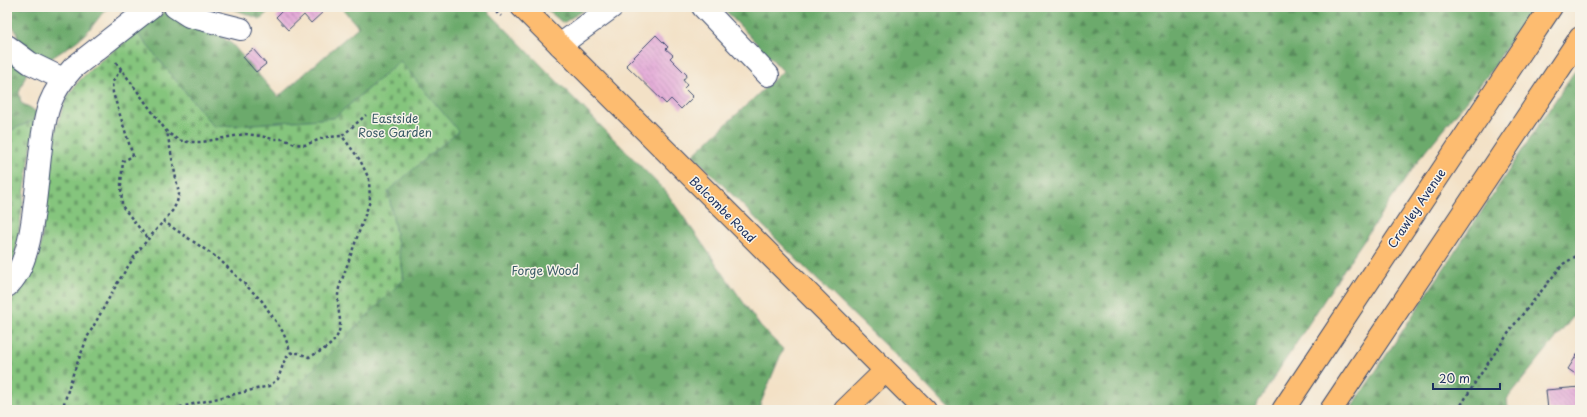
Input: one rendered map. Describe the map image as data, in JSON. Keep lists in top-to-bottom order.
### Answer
{
  "streets": {
    "main road": ["Crawley Avenue", "Balcombe Road"]
  },
  "parks": ["Eastside Rose Garden", "Forge Wood"],
  "scale_bar": "20 m"
}
